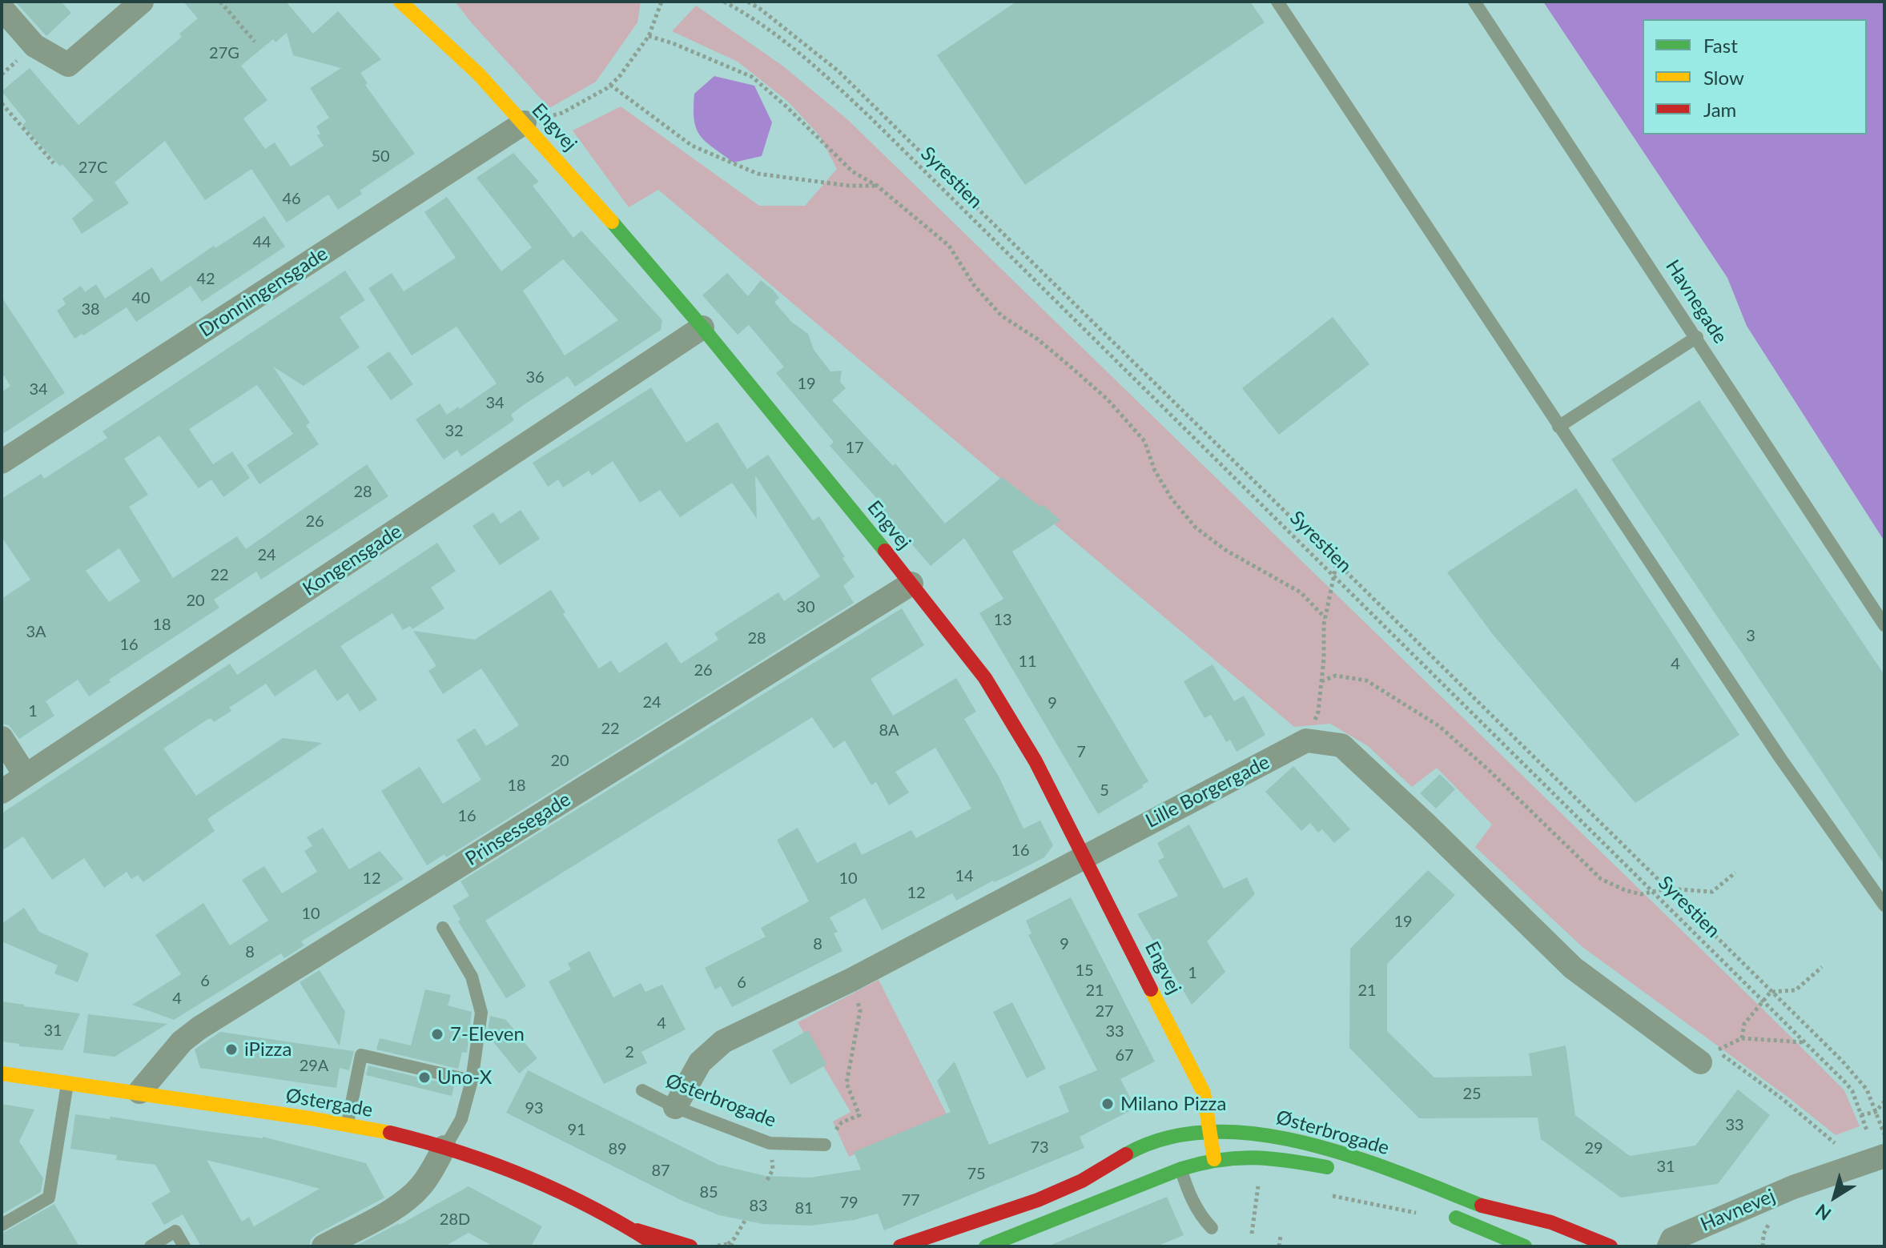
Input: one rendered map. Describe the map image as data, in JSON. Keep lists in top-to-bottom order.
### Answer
{
  "streets": {
    "main road": ["Engvej", "Østerbrogade", "Østergade"],
    "street": [
      "Dronningensgade",
      "Kongensgade",
      "Lille Borgergade",
      "Prinsessegade",
      "Havnevej"
    ],
    "lane": ["Havnegade"],
    "path": ["Syrestien"]
  },
  "crossings": [
    ["Engvej", "Dronningensgade"],
    ["Engvej", "Kongensgade"],
    ["Engvej", "Lille Borgergade"],
    ["Engvej", "Prinsessegade"],
    ["Engvej", "Østerbrogade"],
    ["Lille Borgergade", "Østerbrogade"],
    ["Prinsessegade", "Østergade"]
  ],
  "places": [
    "7-Eleven",
    "iPizza",
    "Uno-X",
    "Milano Pizza"
  ],
  "house_numbers": [
    "27G",
    "50",
    "27C",
    "46",
    "44",
    "42",
    "40",
    "38",
    "36",
    "19",
    "34",
    "34",
    "32",
    "17",
    "28",
    "26",
    "24",
    "22",
    "20",
    "30",
    "13",
    "18",
    "3A",
    "3",
    "28",
    "16",
    "11",
    "4",
    "26",
    "24",
    "9",
    "1",
    "22",
    "8A",
    "7",
    "20",
    "18",
    "5",
    "16",
    "16",
    "14",
    "12",
    "10",
    "12",
    "10",
    "19",
    "8",
    "9",
    "8",
    "15",
    "1",
    "6",
    "6",
    "21",
    "21",
    "4",
    "27",
    "4",
    "31",
    "33",
    "2",
    "67",
    "29A",
    "25",
    "93",
    "33",
    "91",
    "73",
    "29",
    "89",
    "31",
    "87",
    "75",
    "85",
    "77",
    "79",
    "83",
    "81",
    "28D"
  ],
  "legend": ["Fast", "Slow", "Jam"],
  "north": "bottom left"
}
